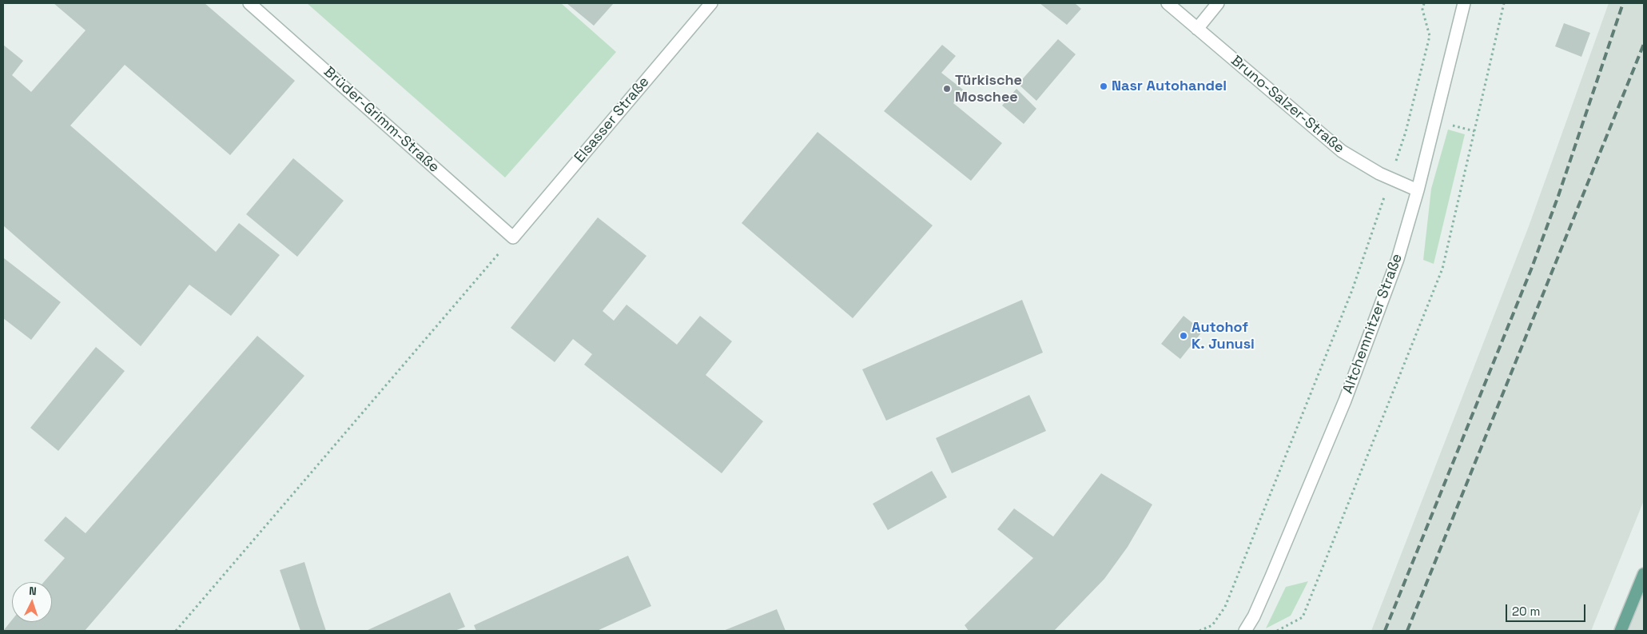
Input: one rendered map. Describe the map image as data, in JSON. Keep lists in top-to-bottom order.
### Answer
{
  "streets": {
    "street": [
      "Bruno-Salzer-Straße",
      "Brüder-Grimm-Straße",
      "Elsasser Straße",
      "Altchemnitzer Straße"
    ]
  },
  "crossings": [
    ["Bruno-Salzer-Straße", "Altchemnitzer Straße"],
    ["Brüder-Grimm-Straße", "Elsasser Straße"]
  ],
  "places": ["Nasr Autohandel", "Türkische Moschee", "Autohof K. Junusi"],
  "scale_bar": "20 m",
  "north": "top"
}
